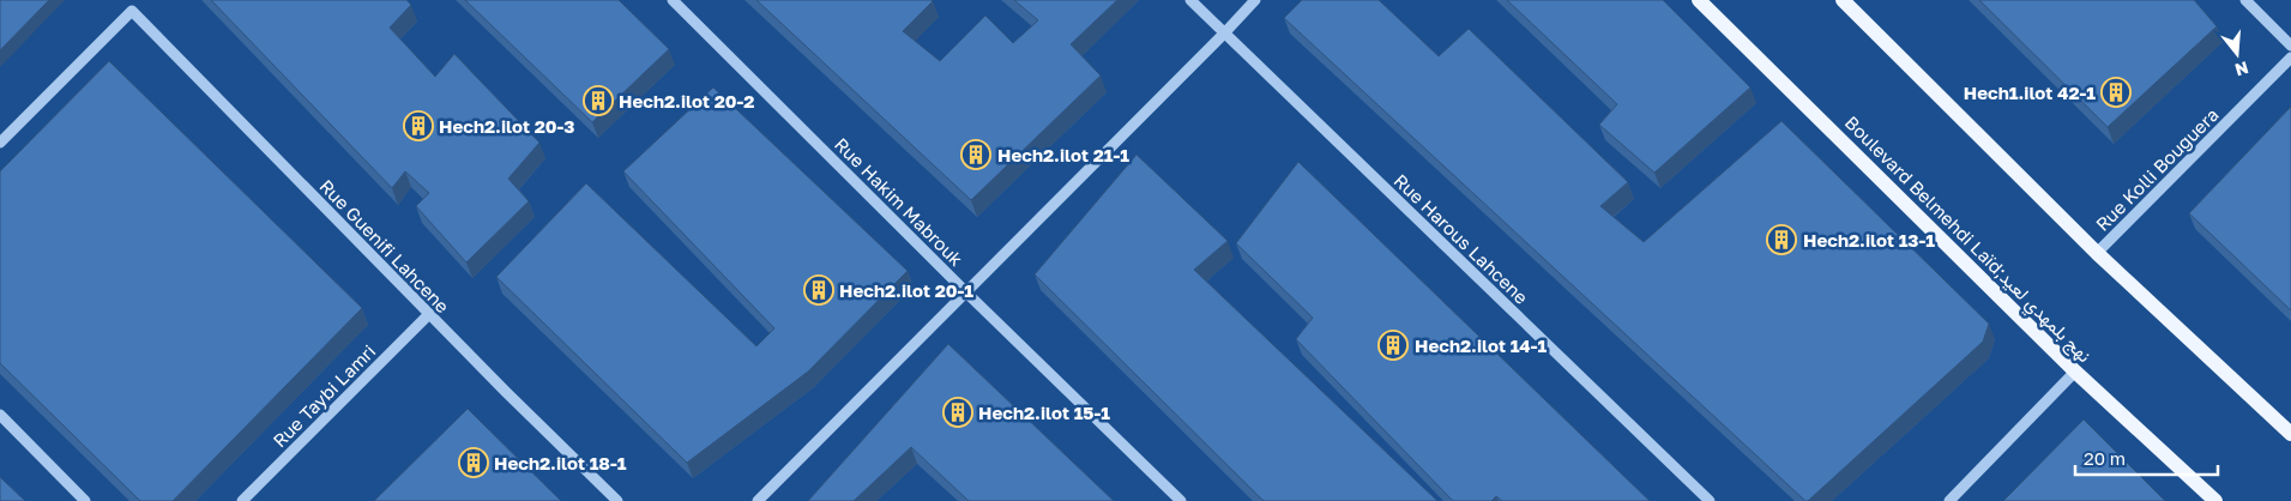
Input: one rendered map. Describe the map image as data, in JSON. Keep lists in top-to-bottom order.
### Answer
{
  "streets": {
    "main road": ["Boulevard Belmehdi Laïd;نهج بلمهدي لعيد"],
    "street": [
      "Rue Kolli Bouguera",
      "Rue Hakim Mabrouk",
      "Rue Harous Lahcene",
      "Rue Guenifi Lahcene",
      "Rue Taybi Lamri"
    ]
  },
  "crossings": [
    ["Rue Guenifi Lahcene", "Rue Taybi Lamri"]
  ],
  "places": {
    "building": [
      "Hech1.ilot 42-1",
      "Hech2.ilot 20-2",
      "Hech2.ilot 20-3",
      "Hech2.ilot 21-1",
      "Hech2.ilot 13-1",
      "Hech2.ilot 20-1",
      "Hech2.ilot 14-1",
      "Hech2.ilot 15-1",
      "Hech2.ilot 18-1"
    ]
  },
  "scale_bar": "20 m",
  "north": "bottom"
}
